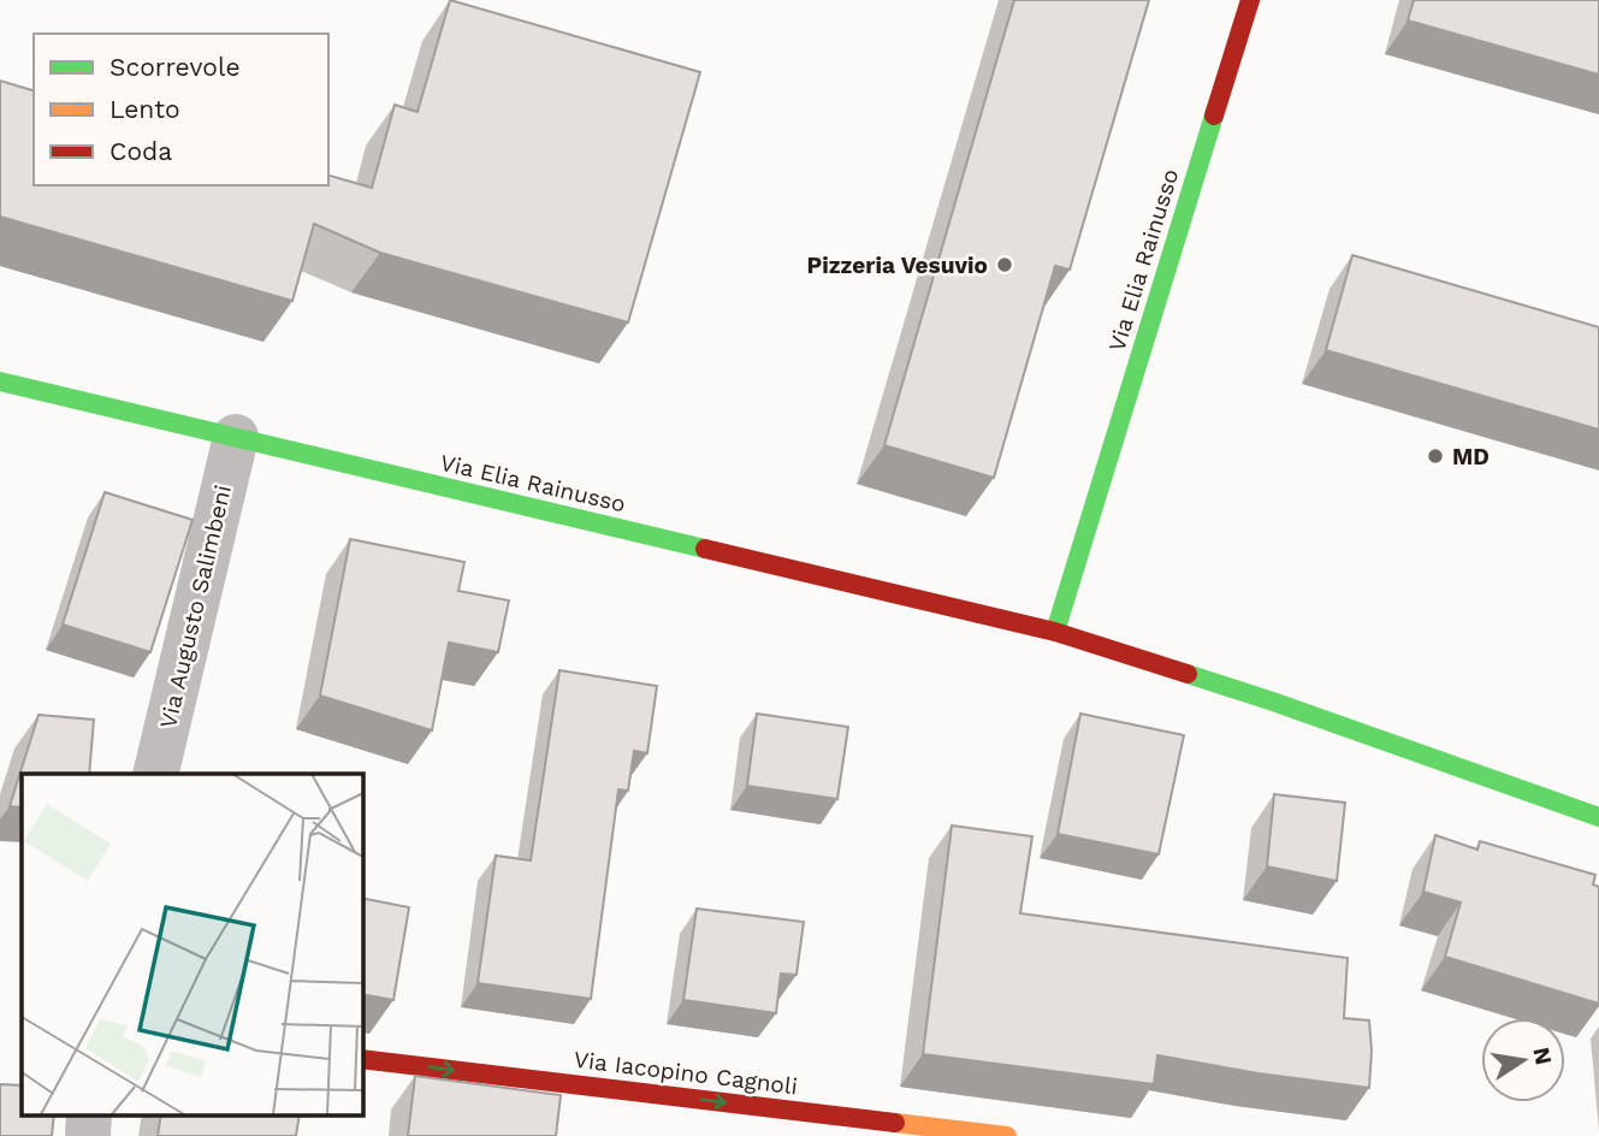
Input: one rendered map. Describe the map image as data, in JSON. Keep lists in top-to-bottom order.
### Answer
{
  "streets": {
    "street": ["Via Elia Rainusso", "Via Augusto Salimbeni", "Via Iacopino Cagnoli"]
  },
  "crossings": [
    ["Via Elia Rainusso", "Via Augusto Salimbeni"]
  ],
  "one_way": ["Via Iacopino Cagnoli"],
  "places": ["Pizzeria Vesuvio", "MD"],
  "legend": ["Scorrevole", "Lento", "Coda"],
  "north": "right"
}
